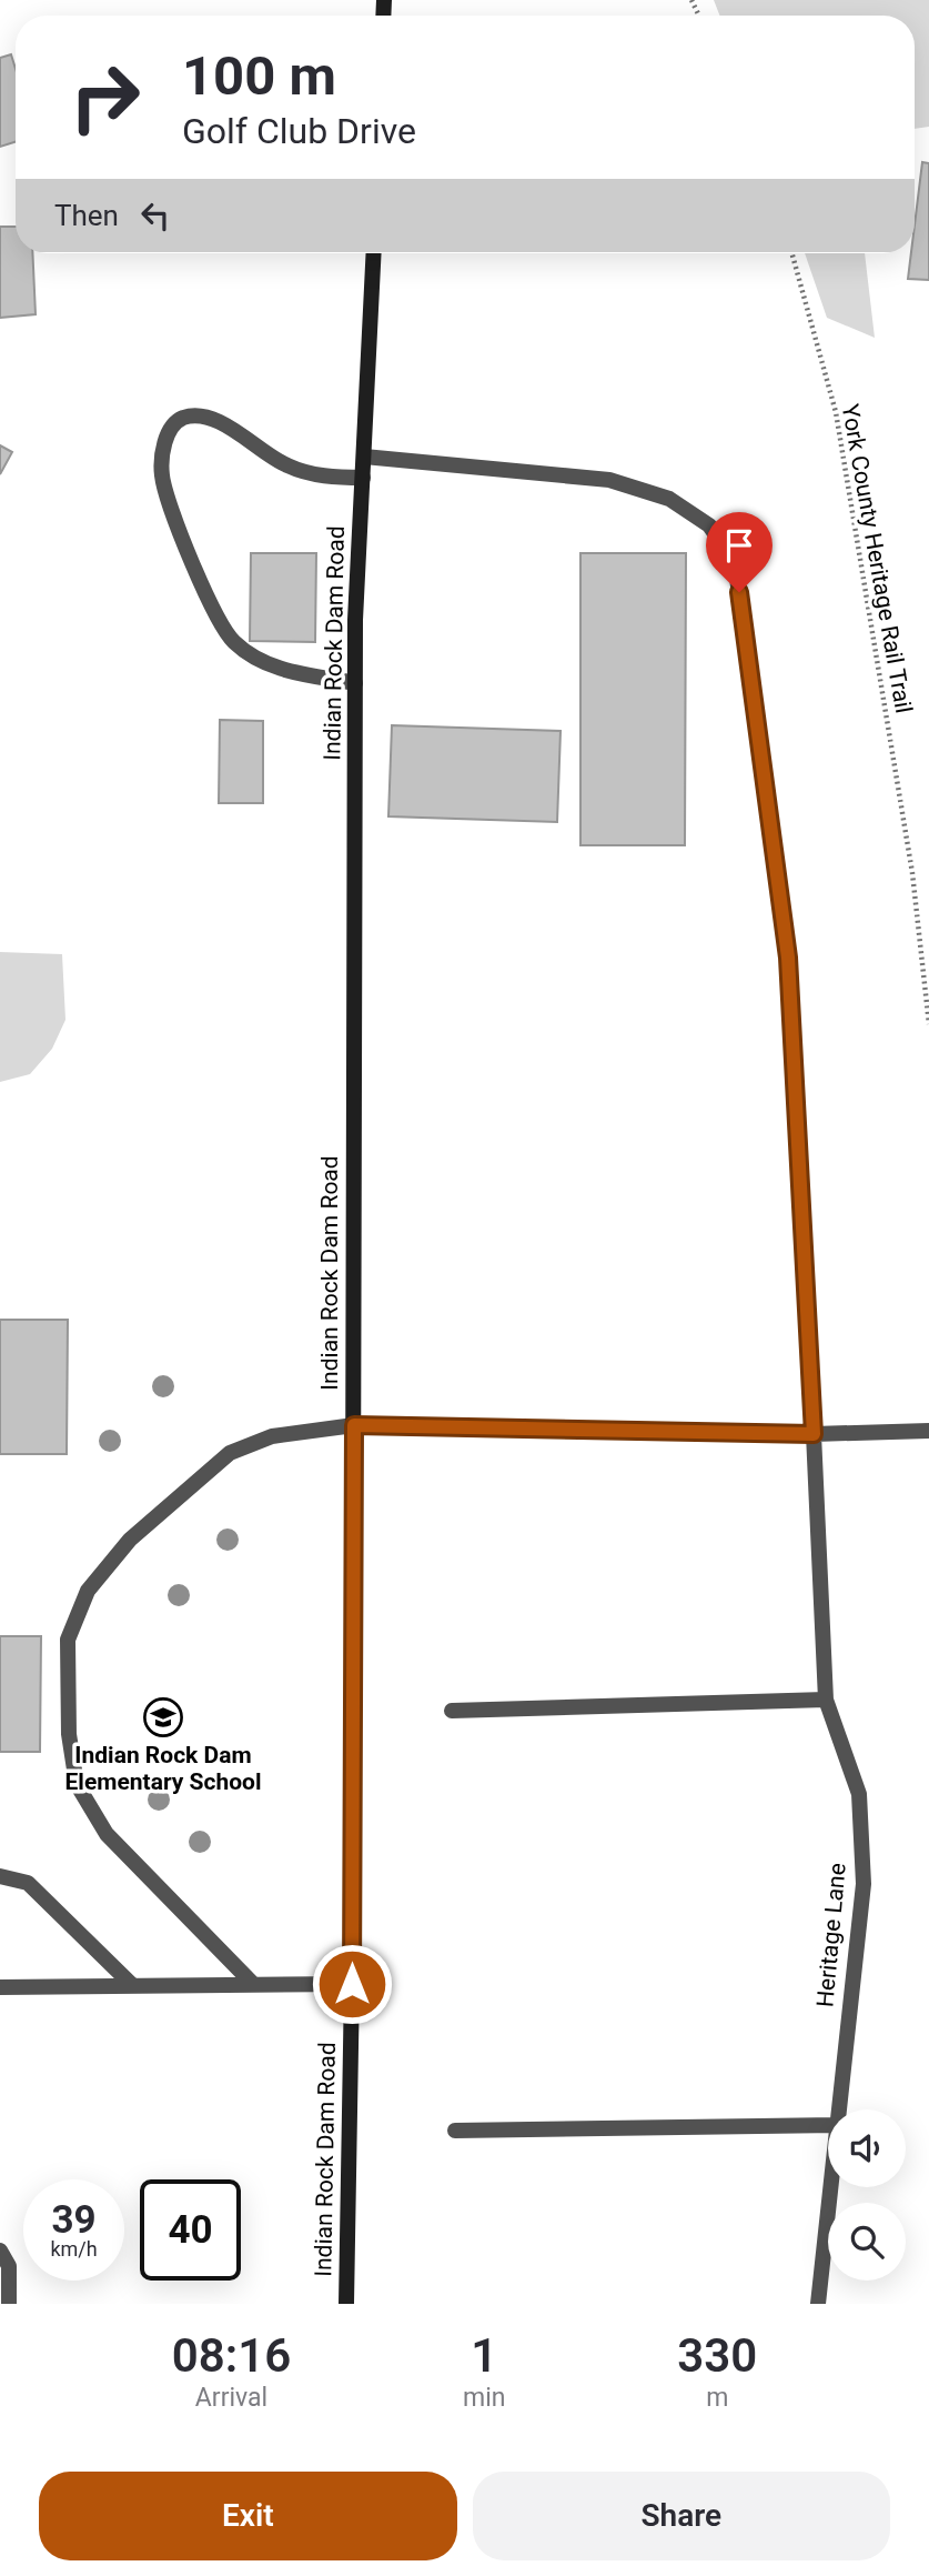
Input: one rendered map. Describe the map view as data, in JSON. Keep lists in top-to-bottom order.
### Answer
{
  "streets": {
    "street": ["Indian Rock Dam Road", "Heritage Lane"],
    "path": ["York County Heritage Rail Trail"]
  },
  "crossings": [
    ["Indian Rock Dam Road", "Heritage Lane"]
  ],
  "places": {
    "school or university": ["Indian Rock Dam Elementary School"]
  },
  "page": {
    "turn": ["100 m", "Golf Club Drive"],
    "then": "Then",
    "speed": "39 km/h",
    "limit": "40",
    "eta": [
      "08:16",
      "Arrival",
      "1",
      "min",
      "330",
      "m"
    ],
    "buttons": ["Exit", "Share"]
  }
}
